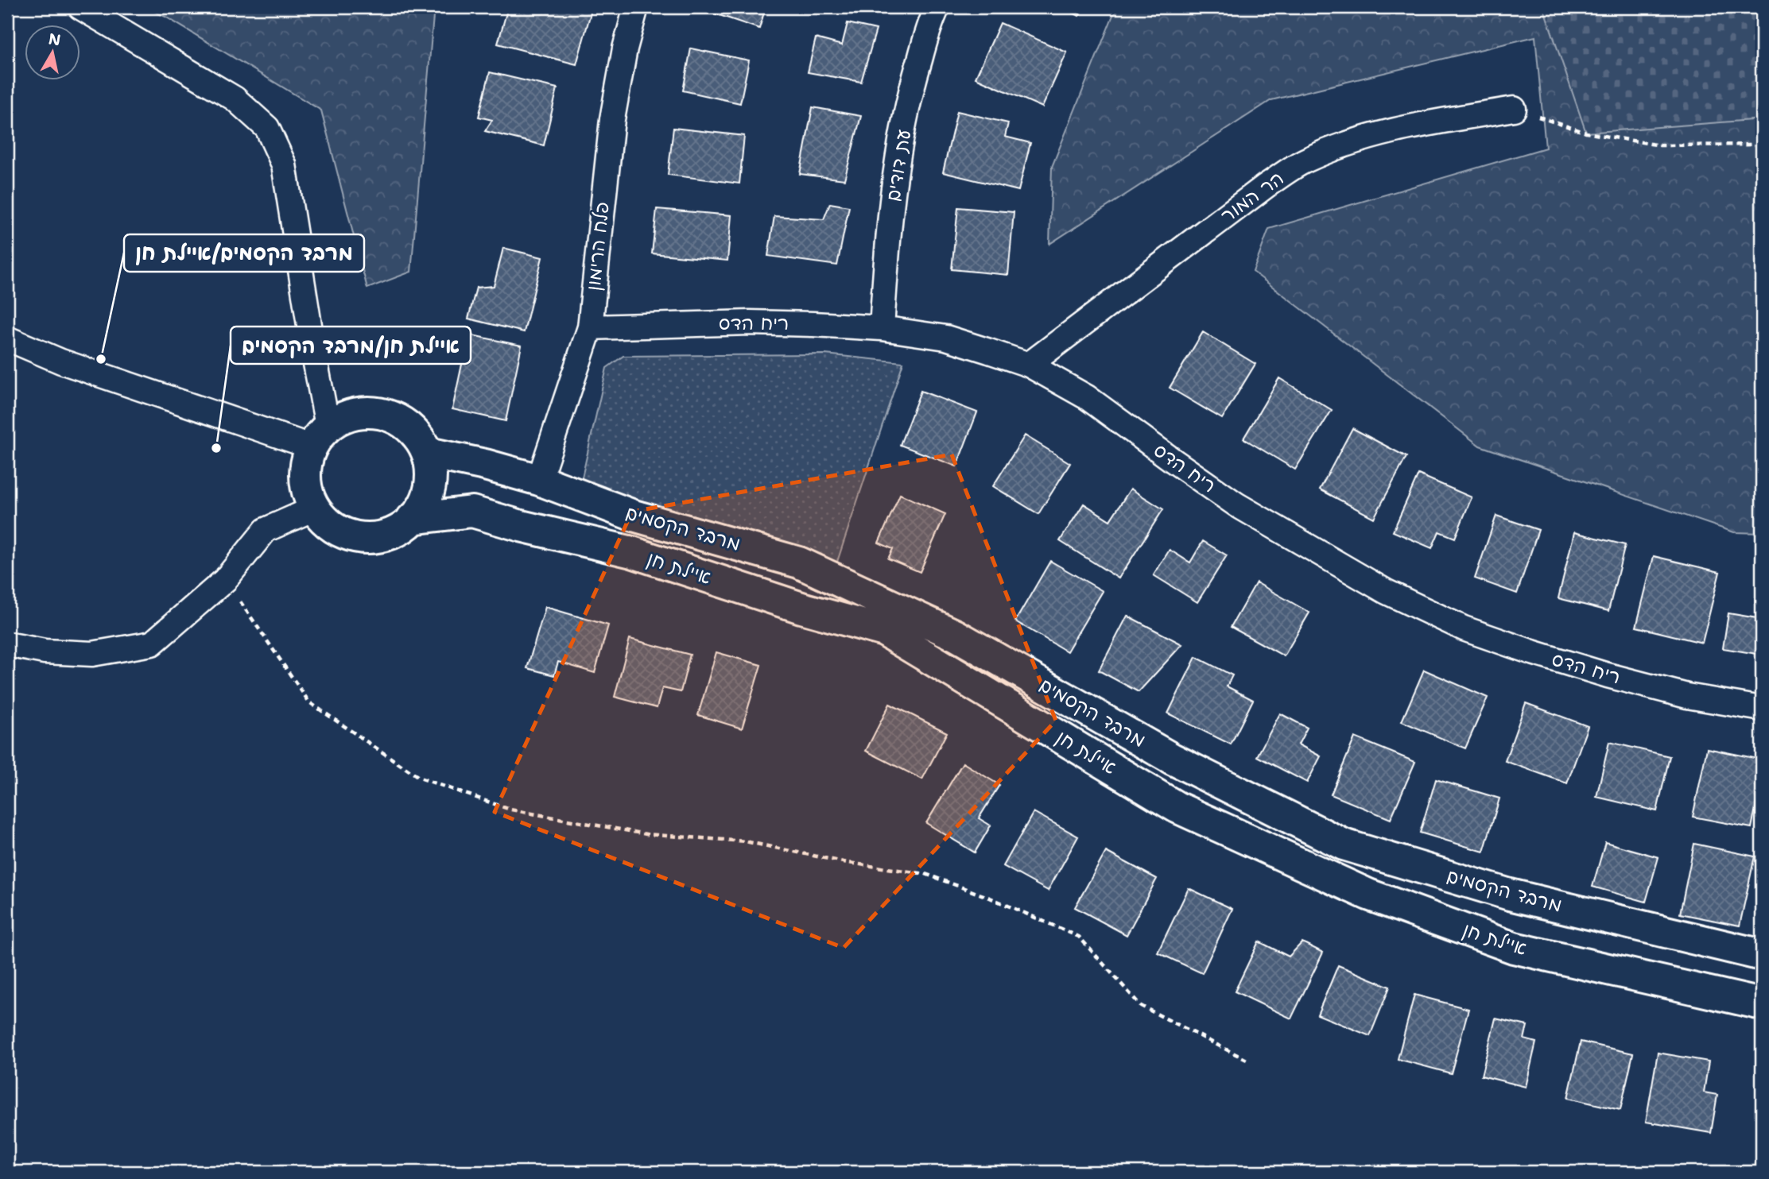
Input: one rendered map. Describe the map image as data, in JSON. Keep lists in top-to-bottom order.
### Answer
{
  "streets": {
    "street": [
      "עת דודים",
      "הר המור",
      "פלח הרימון",
      "ריח הדס",
      "מרבד הקסמים",
      "איילת חן"
    ]
  },
  "crossings": [
    ["עת דודים", "ריח הדס"],
    ["הר המור", "ריח הדס"],
    ["פלח הרימון", "ריח הדס"],
    ["פלח הרימון", "מרבד הקסמים"],
    ["מרבד הקסמים", "איילת חן"]
  ],
  "places": ["מרבד הקסמים/איילת חן", "איילת חן/מרבד הקסמים"],
  "north": "top"
}
